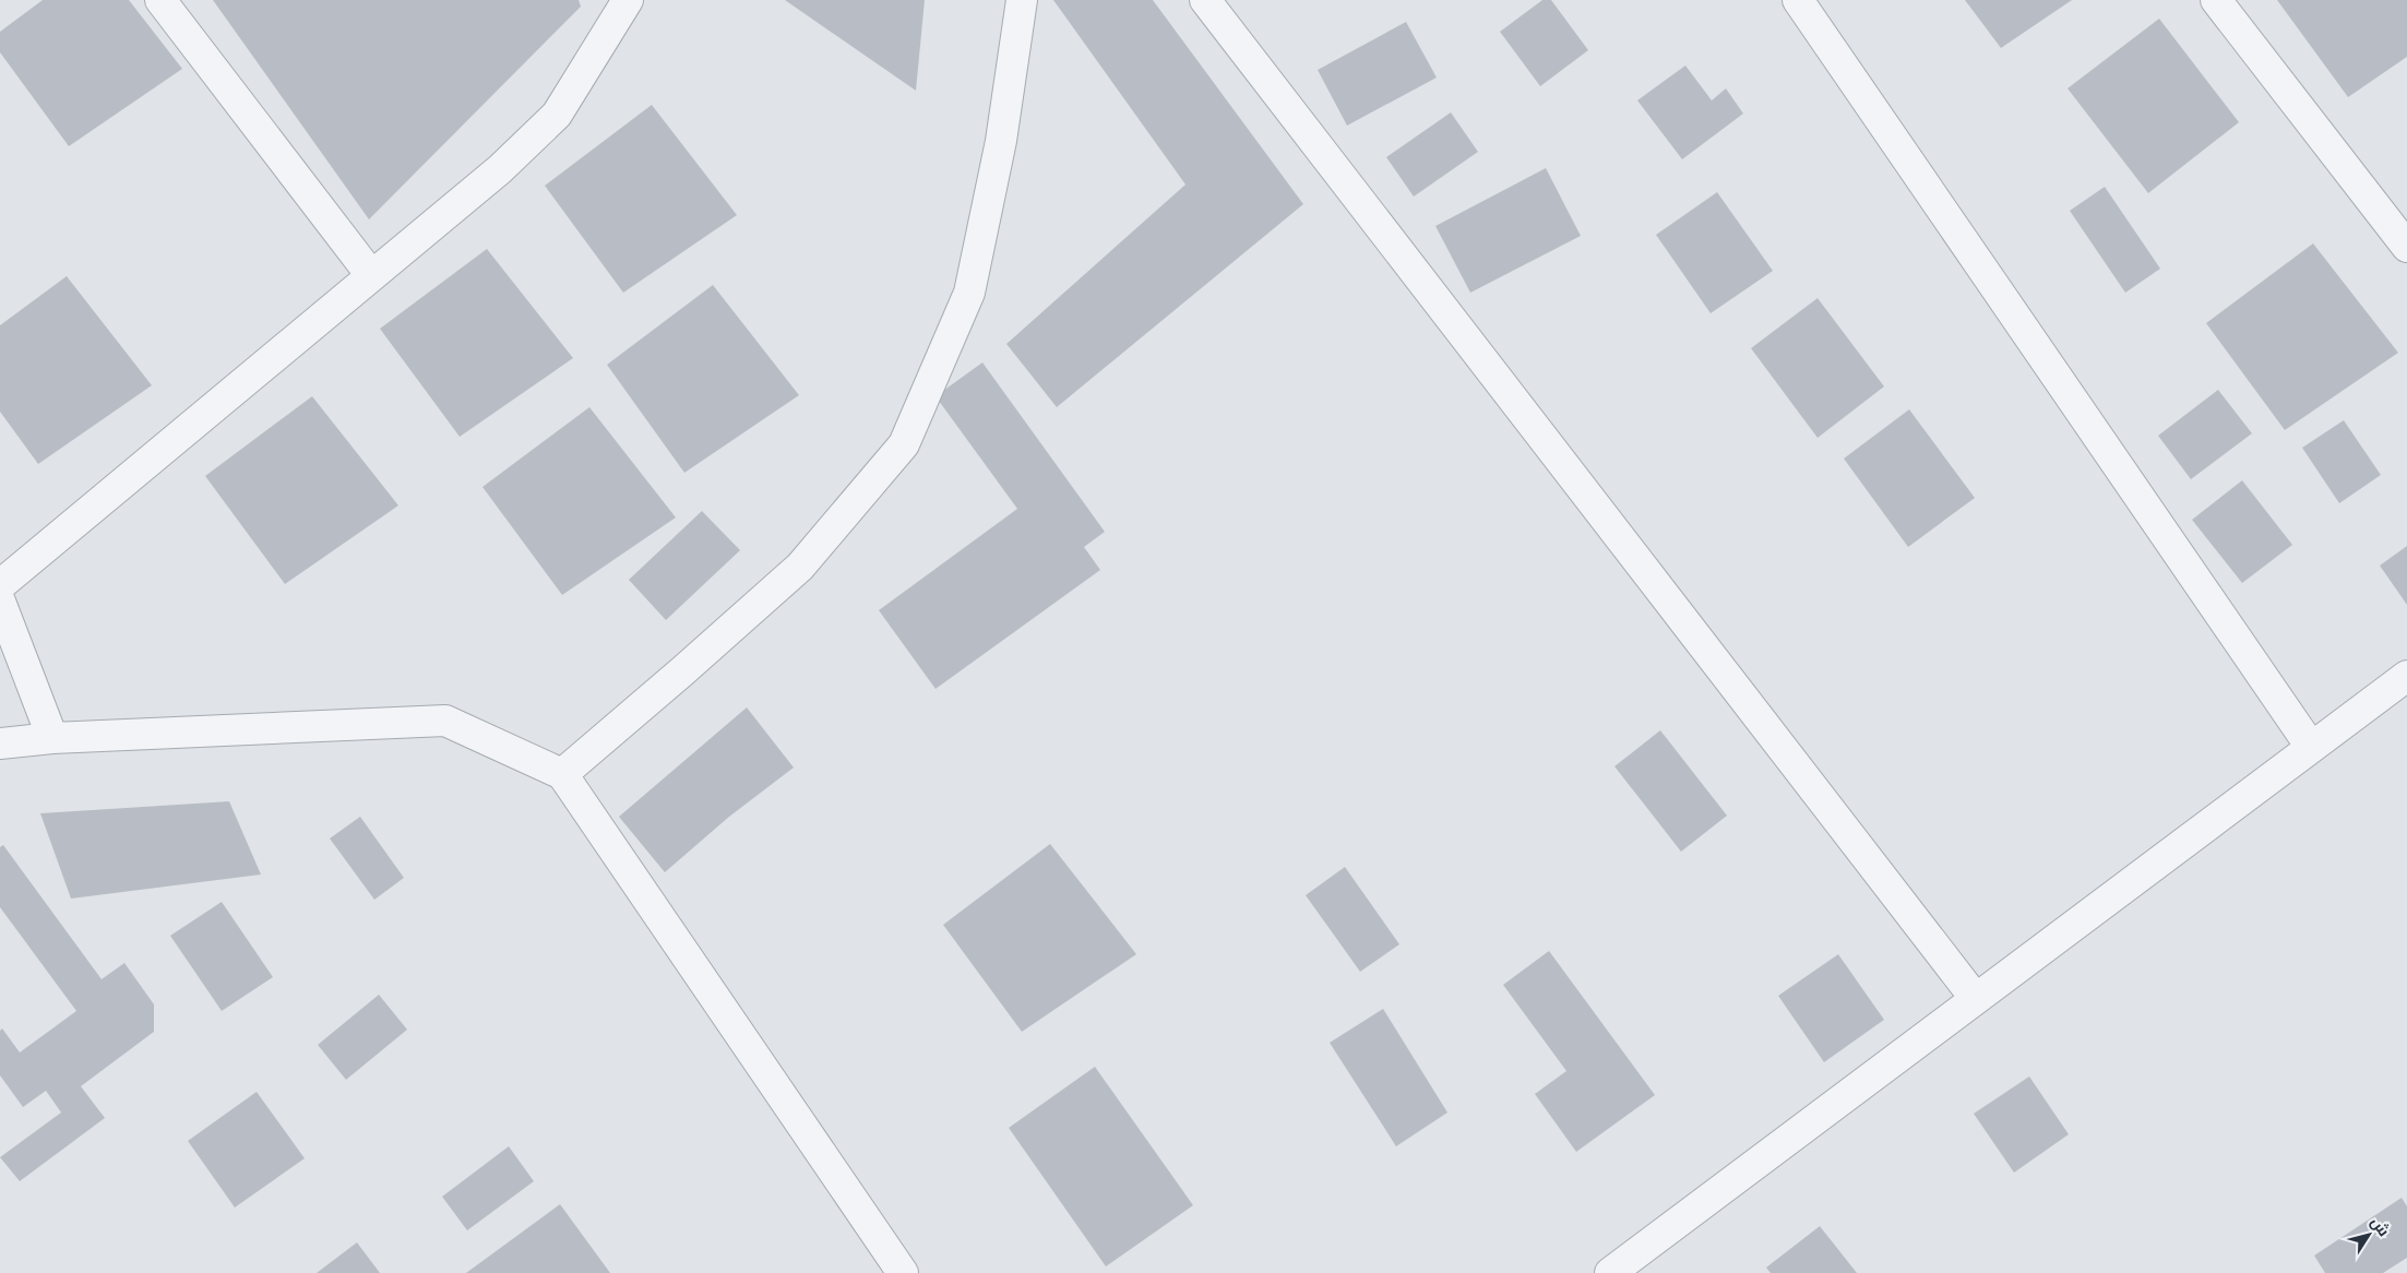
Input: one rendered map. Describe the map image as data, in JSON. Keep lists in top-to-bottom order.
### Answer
{
  "north": "top right"
}
